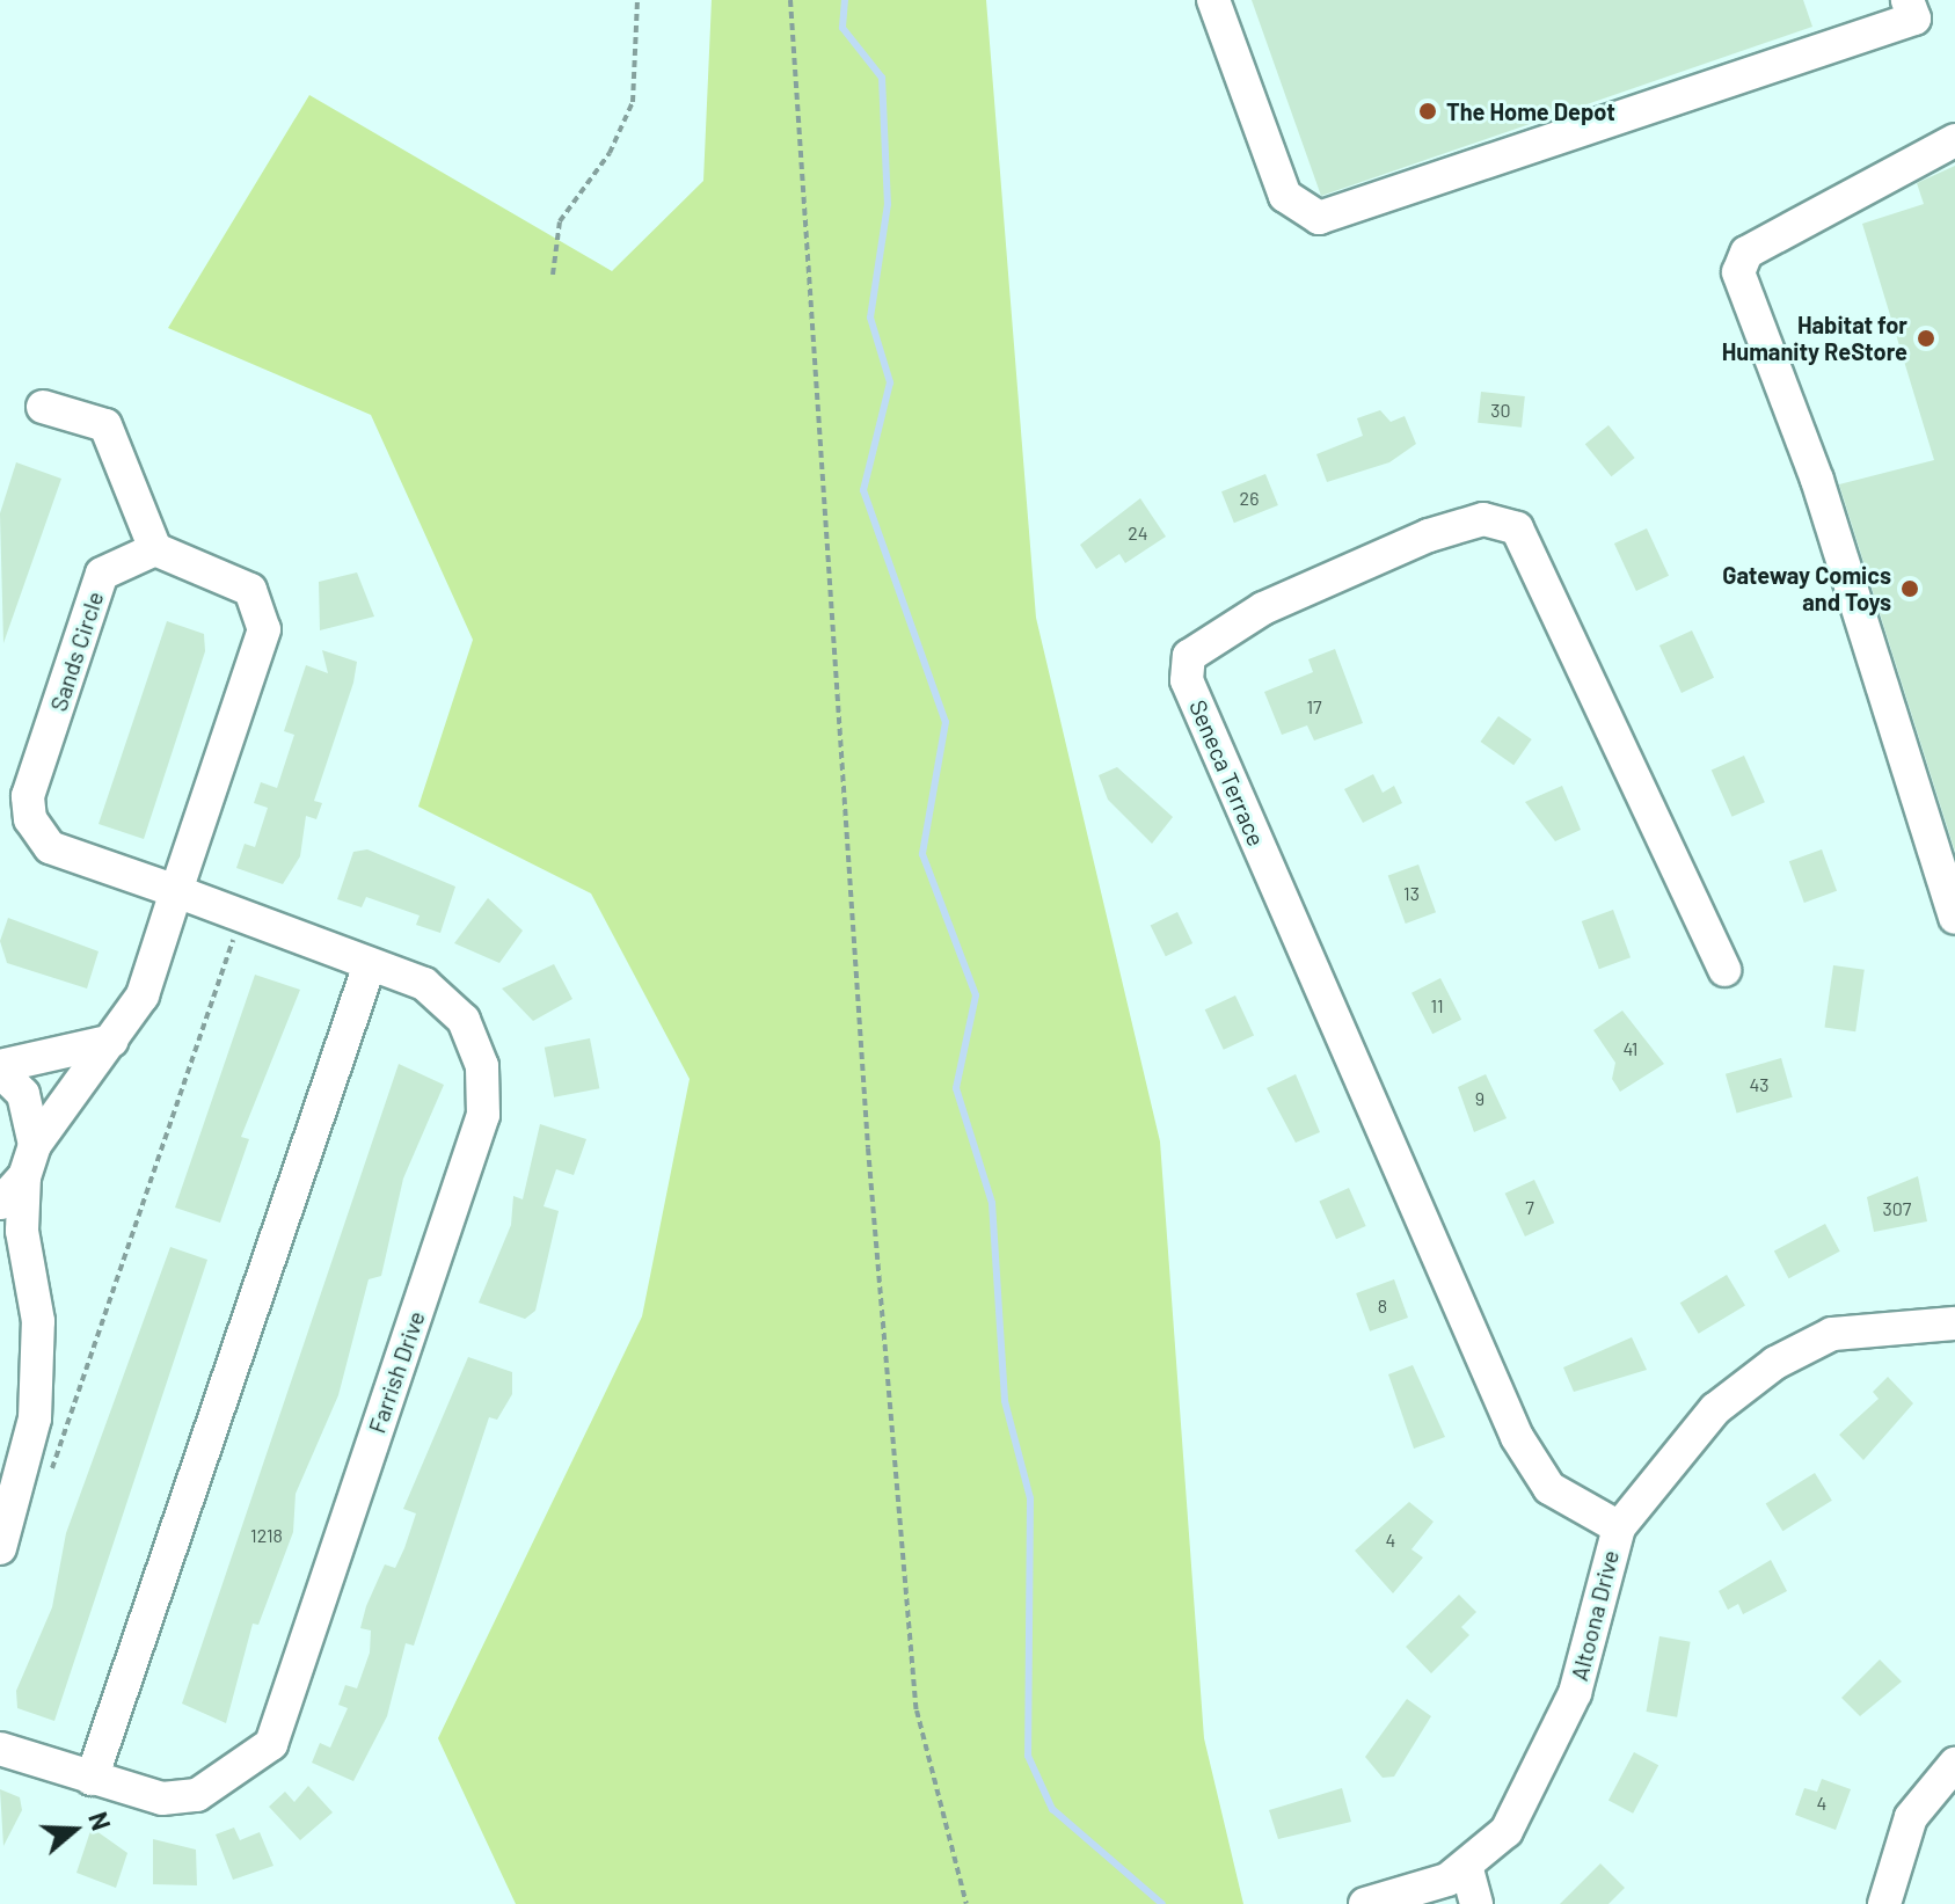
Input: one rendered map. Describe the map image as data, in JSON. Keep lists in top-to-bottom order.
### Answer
{
  "streets": {
    "street": [
      "Sands Circle",
      "Seneca Terrace",
      "Farrish Drive",
      "Altoona Drive"
    ]
  },
  "crossings": [
    ["Sands Circle", "Farrish Drive"],
    ["Seneca Terrace", "Altoona Drive"]
  ],
  "places": ["The Home Depot", "Habitat for Humanity ReStore", "Gateway Comics and Toys"],
  "house_numbers": [
    "30",
    "26",
    "24",
    "17",
    "13",
    "11",
    "41",
    "43",
    "9",
    "7",
    "307",
    "8",
    "1218",
    "4",
    "4"
  ],
  "north": "right"
}
